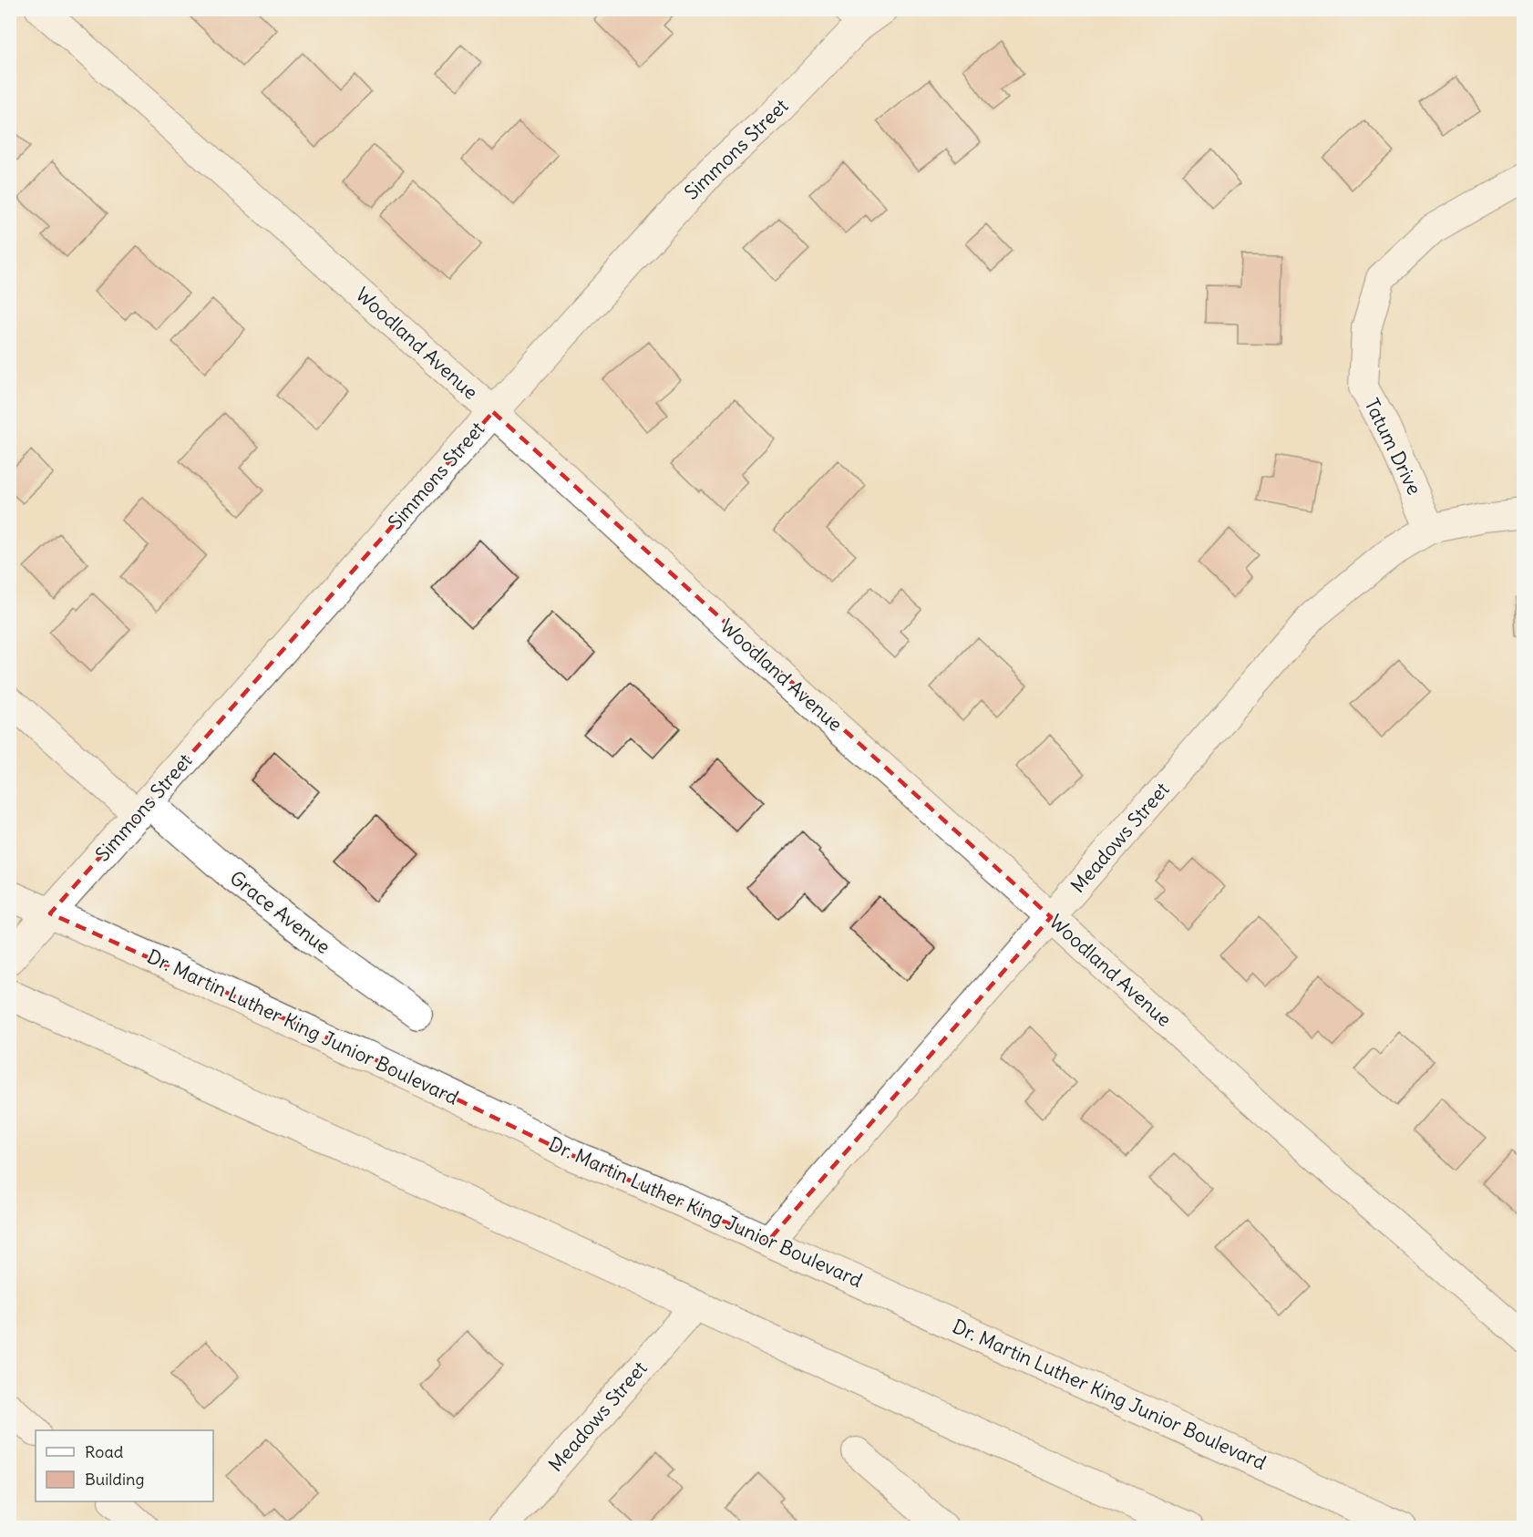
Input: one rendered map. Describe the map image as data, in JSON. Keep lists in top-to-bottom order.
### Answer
{
  "streets": {
    "main road": ["Simmons Street", "Dr. Martin Luther King Junior Boulevard"],
    "street": [
      "Woodland Avenue",
      "Tatum Drive",
      "Meadows Street",
      "Grace Avenue"
    ]
  },
  "crossings": [
    ["Simmons Street", "Woodland Avenue"],
    ["Simmons Street", "Grace Avenue"],
    ["Simmons Street", "Dr. Martin Luther King Junior Boulevard"],
    ["Woodland Avenue", "Meadows Street"],
    ["Tatum Drive", "Meadows Street"],
    ["Meadows Street", "Dr. Martin Luther King Junior Boulevard"]
  ],
  "legend": ["Road", "Building"]
}
